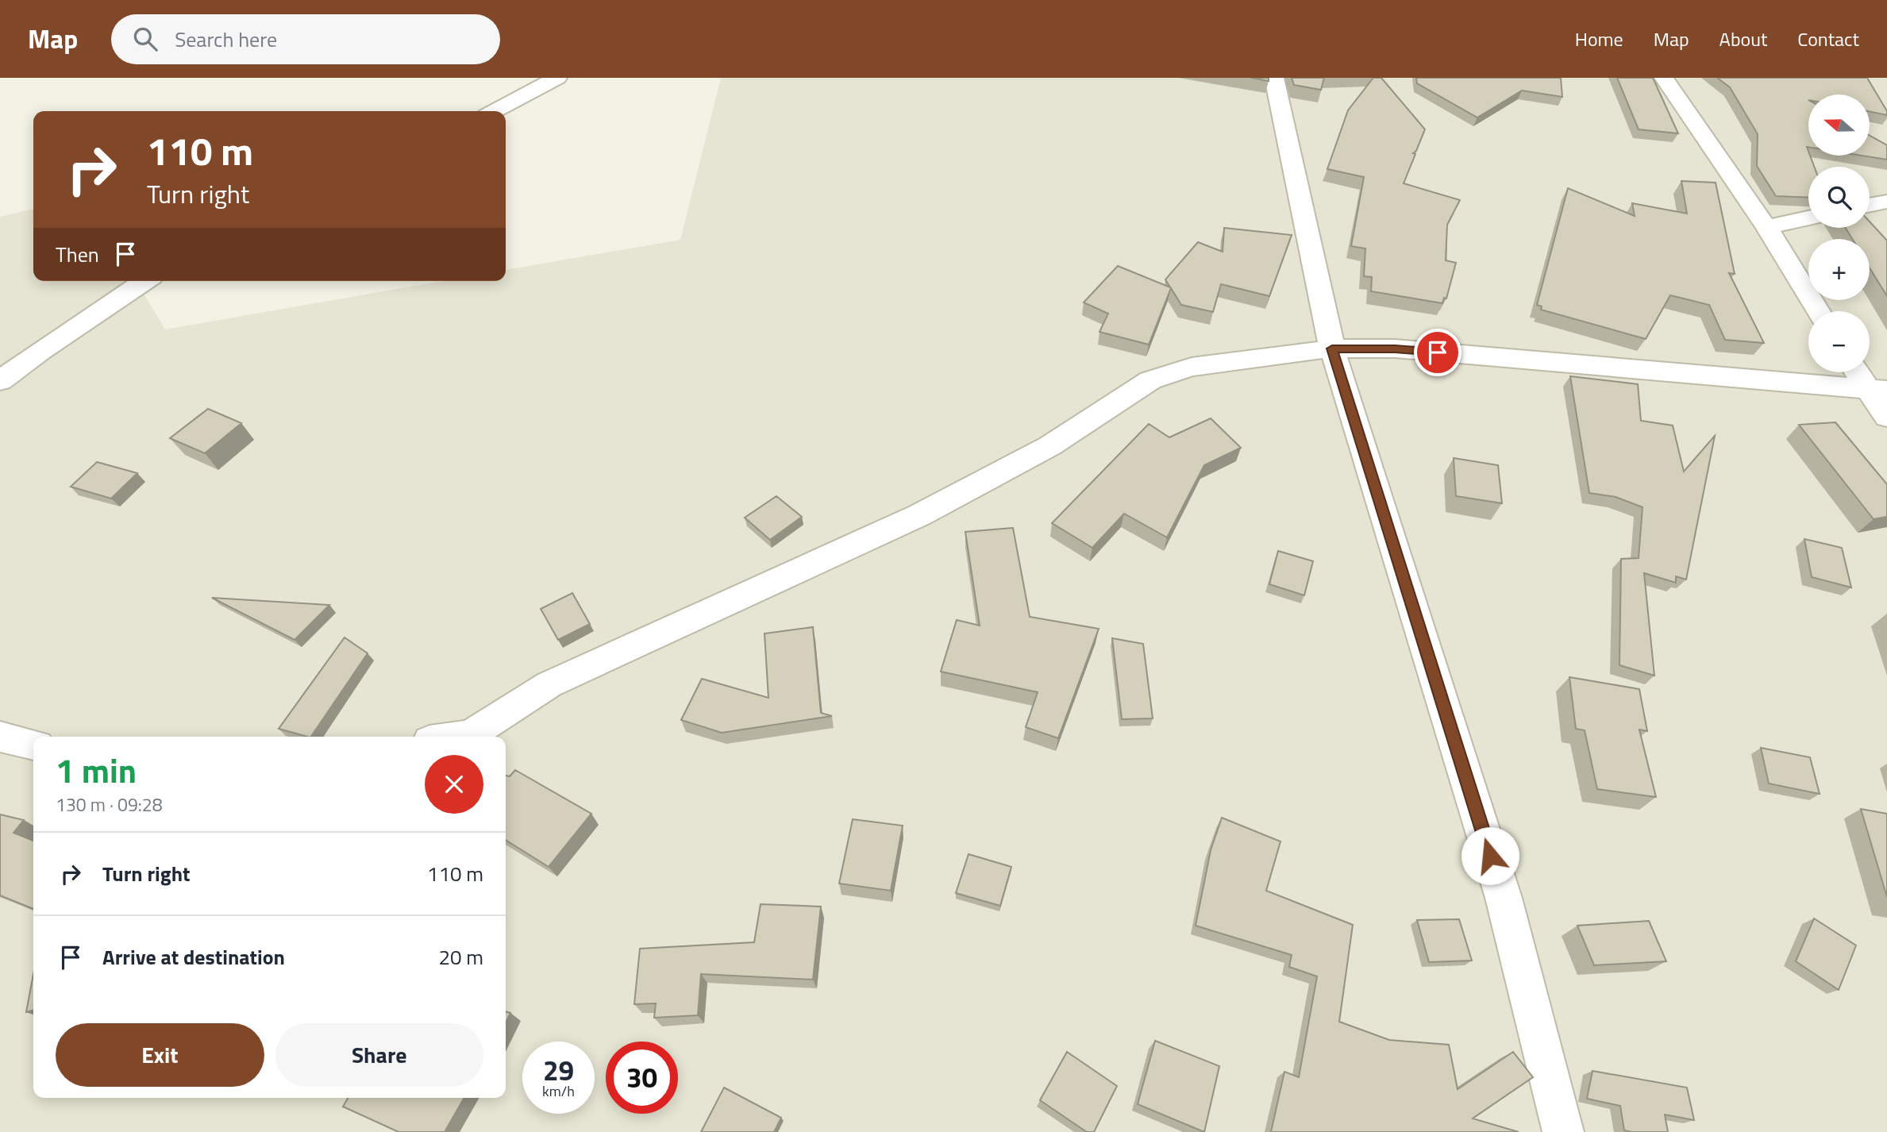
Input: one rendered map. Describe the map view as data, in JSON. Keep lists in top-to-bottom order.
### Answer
{
  "north": "left",
  "page": {
    "header": "Map",
    "search": "Search here",
    "nav": [
      "Home",
      "Map",
      "About",
      "Contact"
    ],
    "map_buttons": ["+", "−"],
    "turn": ["110 m", "Turn right"],
    "then": "Then",
    "heading": ["1 min", "130 m · 09:28"],
    "list": [
      {
        "name": "Turn right",
        "value": "110 m"
      },
      {
        "name": "Arrive at destination",
        "value": "20 m"
      }
    ],
    "buttons": ["Exit", "Share"],
    "speed": "29 km/h",
    "limit": "30"
  }
}
